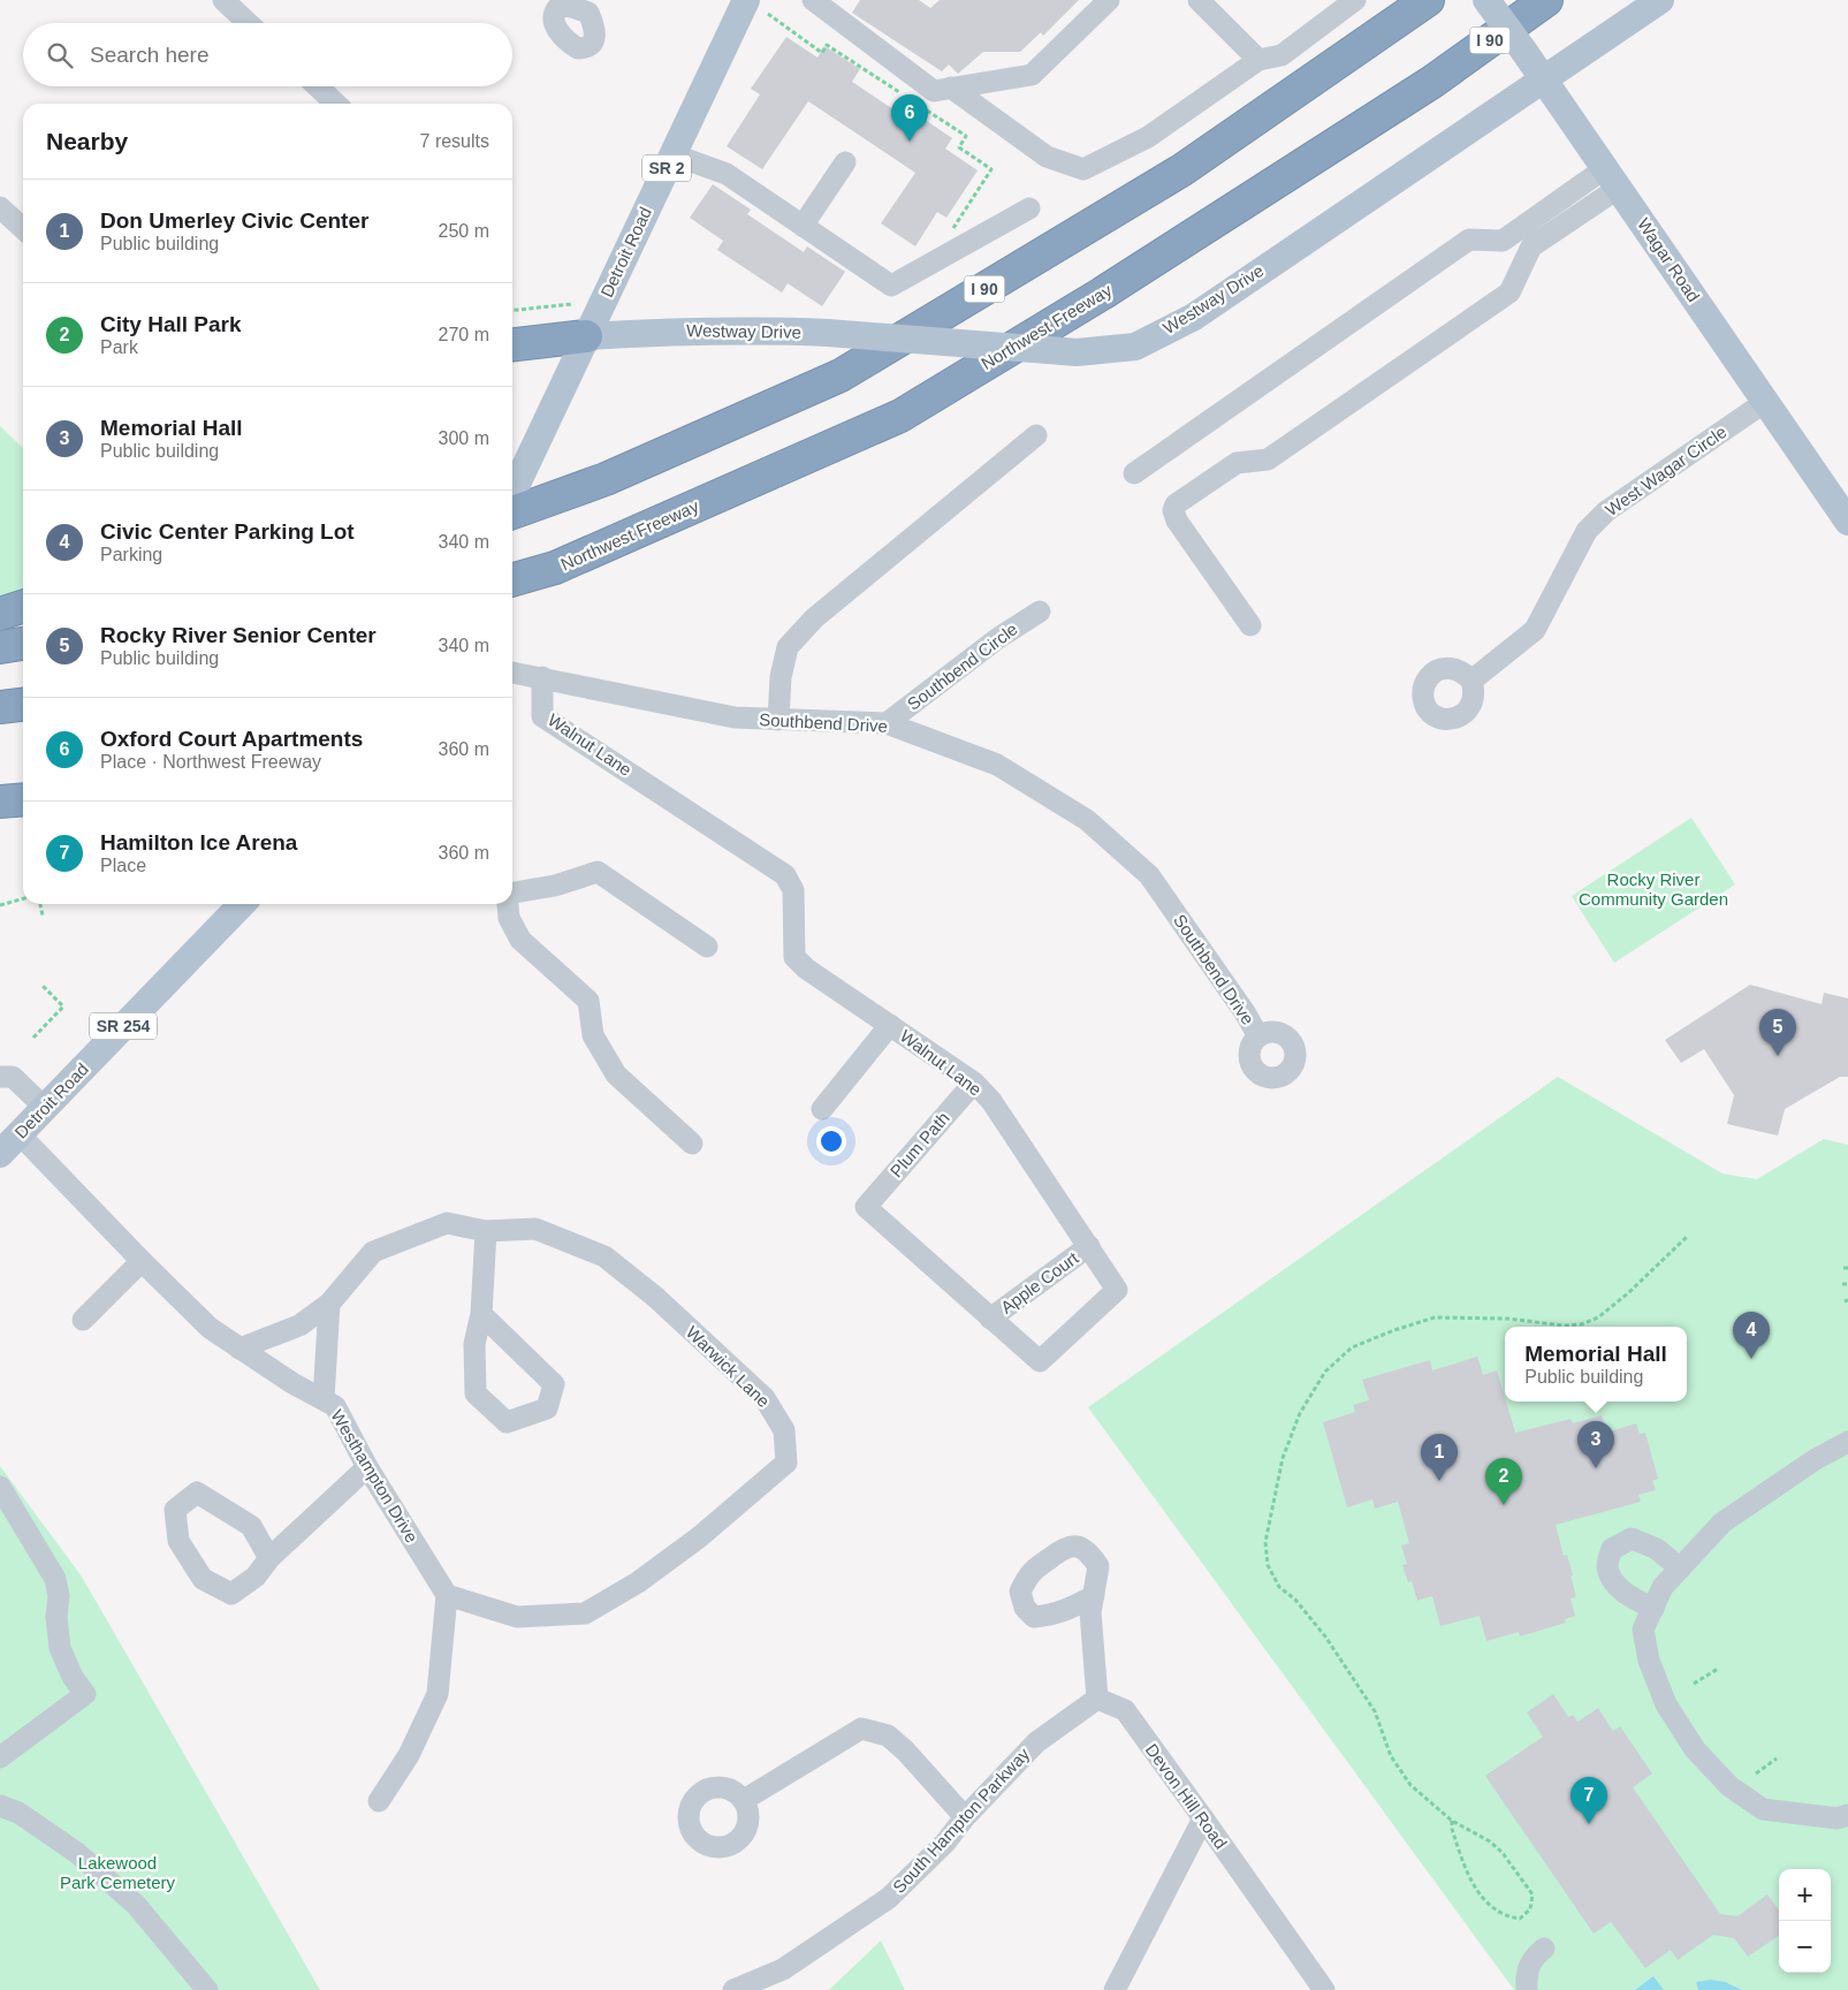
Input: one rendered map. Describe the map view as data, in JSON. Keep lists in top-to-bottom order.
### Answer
{
  "streets": {
    "highway": ["I 90", "Northwest Freeway"],
    "main road": [
      "SR 2",
      "Detroit Road",
      "Wagar Road",
      "Westway Drive",
      "SR 254"
    ],
    "street": [
      "West Wagar Circle",
      "Southbend Circle",
      "Southbend Drive",
      "Walnut Lane",
      "Plum Path",
      "Apple Court",
      "Warwick Lane",
      "Westhampton Drive",
      "Devon Hill Road",
      "South Hampton Parkway"
    ]
  },
  "crossings": [
    ["Detroit Road", "Westway Drive"],
    ["Detroit Road", "Westhampton Drive"],
    ["Wagar Road", "Westway Drive"],
    ["Wagar Road", "West Wagar Circle"],
    ["Southbend Circle", "Southbend Drive"],
    ["Southbend Drive", "Walnut Lane"],
    ["Walnut Lane", "Plum Path"],
    ["Walnut Lane", "Apple Court"],
    ["Warwick Lane", "Westhampton Drive"],
    ["Devon Hill Road", "South Hampton Parkway"]
  ],
  "parks": ["Rocky River Community Garden", "Lakewood Park Cemetery"],
  "page": {
    "search": "Search here",
    "pins": [
      "6",
      "5",
      "4",
      "3",
      "1",
      "2",
      "7"
    ],
    "heading": ["Nearby", "7 results"],
    "list": [
      {
        "mark": "1",
        "name": "Don Umerley Civic Center",
        "note": "Public building",
        "value": "250 m"
      },
      {
        "mark": "2",
        "name": "City Hall Park",
        "note": "Park",
        "value": "270 m"
      },
      {
        "mark": "3",
        "name": "Memorial Hall",
        "note": "Public building",
        "value": "300 m"
      },
      {
        "mark": "4",
        "name": "Civic Center Parking Lot",
        "note": "Parking",
        "value": "340 m"
      },
      {
        "mark": "5",
        "name": "Rocky River Senior Center",
        "note": "Public building",
        "value": "340 m"
      },
      {
        "mark": "6",
        "name": "Oxford Court Apartments",
        "note": "Place · Northwest Freeway",
        "value": "360 m"
      },
      {
        "mark": "7",
        "name": "Hamilton Ice Arena",
        "note": "Place",
        "value": "360 m"
      }
    ],
    "popup": ["Memorial Hall", "Public building"],
    "map_buttons": ["+", "−"]
  }
}
